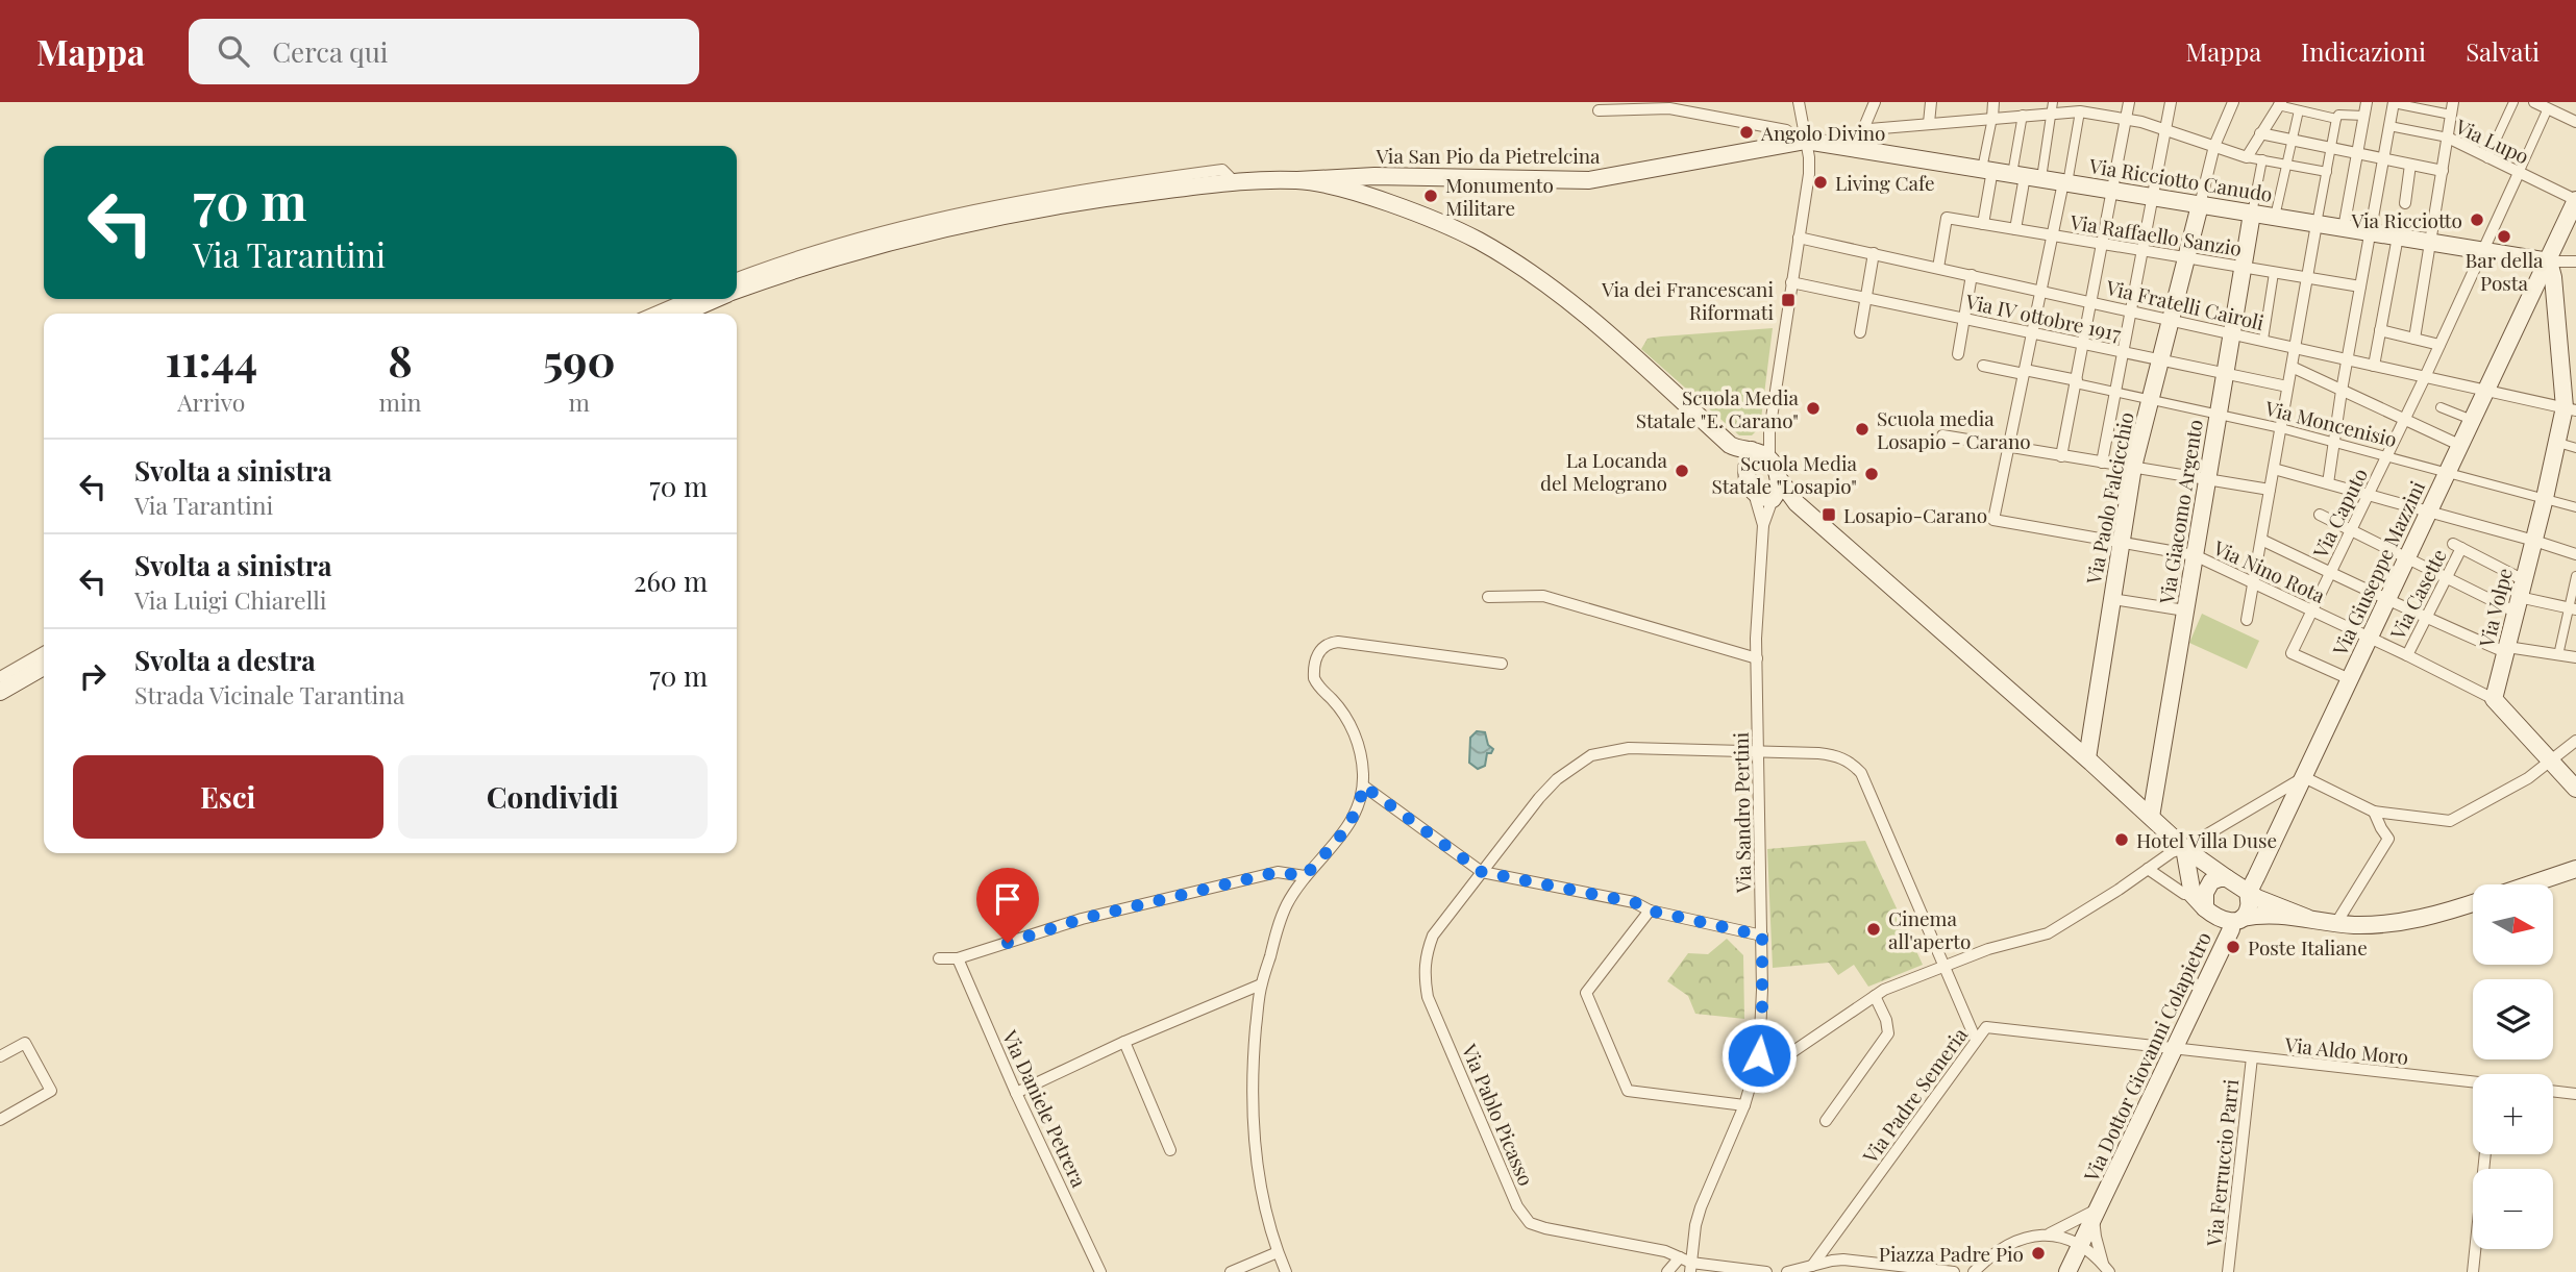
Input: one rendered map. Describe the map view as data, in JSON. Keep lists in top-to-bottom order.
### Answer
{
  "streets": {
    "main road": [
      "Via San Pio da Pietrelcina",
      "Via Ricciotto Canudo",
      "Via Paolo Falcicchio",
      "Via Giacomo Argento",
      "Via Giuseppe Mazzini",
      "Via Volpe",
      "Via Dottor Giovanni Colapietro"
    ],
    "street": [
      "Via Lupo",
      "Via Raffaello Sanzio",
      "Via Fratelli Cairoli",
      "Via IV ottobre 1917",
      "Via Moncenisio",
      "Via Caputo",
      "Via Nino Rota",
      "Via Casette",
      "Via Sandro Pertini",
      "Via Aldo Moro",
      "Via Padre Semeria",
      "Via Daniele Petrera",
      "Via Pablo Picasso",
      "Via Ferruccio Parri"
    ]
  },
  "crossings": [
    ["Via Lupo", "Via Caputo"],
    ["Via Lupo", "Via Giuseppe Mazzini"],
    ["Via San Pio da Pietrelcina", "Via Ricciotto Canudo"],
    ["Via Ricciotto Canudo", "Via Paolo Falcicchio"],
    ["Via Ricciotto Canudo", "Via Giacomo Argento"],
    ["Via Ricciotto Canudo", "Via Caputo"],
    ["Via Ricciotto Canudo", "Via Giuseppe Mazzini"],
    ["Via Ricciotto Canudo", "Via Volpe"],
    ["Via Raffaello Sanzio", "Via Fratelli Cairoli"],
    ["Via Raffaello Sanzio", "Via Paolo Falcicchio"],
    ["Via Raffaello Sanzio", "Via Giacomo Argento"],
    ["Via Fratelli Cairoli", "Via Paolo Falcicchio"],
    ["Via Fratelli Cairoli", "Via Giacomo Argento"],
    ["Via Fratelli Cairoli", "Via Caputo"],
    ["Via Fratelli Cairoli", "Via Giuseppe Mazzini"],
    ["Via Fratelli Cairoli", "Via Volpe"],
    ["Via IV ottobre 1917", "Via Paolo Falcicchio"],
    ["Via IV ottobre 1917", "Via Giacomo Argento"],
    ["Via Moncenisio", "Via Paolo Falcicchio"],
    ["Via Moncenisio", "Via Giacomo Argento"],
    ["Via Moncenisio", "Via Caputo"],
    ["Via Moncenisio", "Via Giuseppe Mazzini"],
    ["Via Moncenisio", "Via Volpe"],
    ["Via Paolo Falcicchio", "Via Nino Rota"],
    ["Via Giacomo Argento", "Via Nino Rota"],
    ["Via Caputo", "Via Giuseppe Mazzini"],
    ["Via Caputo", "Via Nino Rota"],
    ["Via Giuseppe Mazzini", "Via Nino Rota"],
    ["Via Giuseppe Mazzini", "Via Volpe"],
    ["Via Giuseppe Mazzini", "Via Dottor Giovanni Colapietro"],
    ["Via Nino Rota", "Via Casette"],
    ["Via Nino Rota", "Via Volpe"],
    ["Via Casette", "Via Volpe"],
    ["Via Sandro Pertini", "Via Pablo Picasso"],
    ["Via Aldo Moro", "Via Dottor Giovanni Colapietro"],
    ["Via Aldo Moro", "Via Padre Semeria"],
    ["Via Aldo Moro", "Via Ferruccio Parri"],
    ["Via Dottor Giovanni Colapietro", "Via Padre Semeria"],
    ["Via Padre Semeria", "Via Pablo Picasso"]
  ],
  "places": {
    "other": [
      "Angolo Divino",
      "Living Cafe",
      "Monumento Militare",
      "Via Ricciotto",
      "Bar della Posta",
      "Scuola Media Statale \"E. Carano\"",
      "Scuola media Losapio - Carano",
      "La Locanda del Melograno",
      "Scuola Media Statale \"Losapio\"",
      "Hotel Villa Duse",
      "Cinema all'aperto",
      "Poste Italiane",
      "Piazza Padre Pio"
    ],
    "transit": ["Via dei Francescani Riformati", "Losapio-Carano"]
  },
  "north": "right",
  "page": {
    "header": "Mappa",
    "search": "Cerca qui",
    "nav": ["Mappa", "Indicazioni", "Salvati"],
    "turn": ["70 m", "Via Tarantini"],
    "eta": [
      "11:44",
      "Arrivo",
      "8",
      "min",
      "590",
      "m"
    ],
    "list": [
      {
        "name": "Svolta a sinistra",
        "note": "Via Tarantini",
        "value": "70 m"
      },
      {
        "name": "Svolta a sinistra",
        "note": "Via Luigi Chiarelli",
        "value": "260 m"
      },
      {
        "name": "Svolta a destra",
        "note": "Strada Vicinale Tarantina",
        "value": "70 m"
      }
    ],
    "buttons": ["Esci", "Condividi"],
    "map_buttons": ["+", "−"]
  }
}
